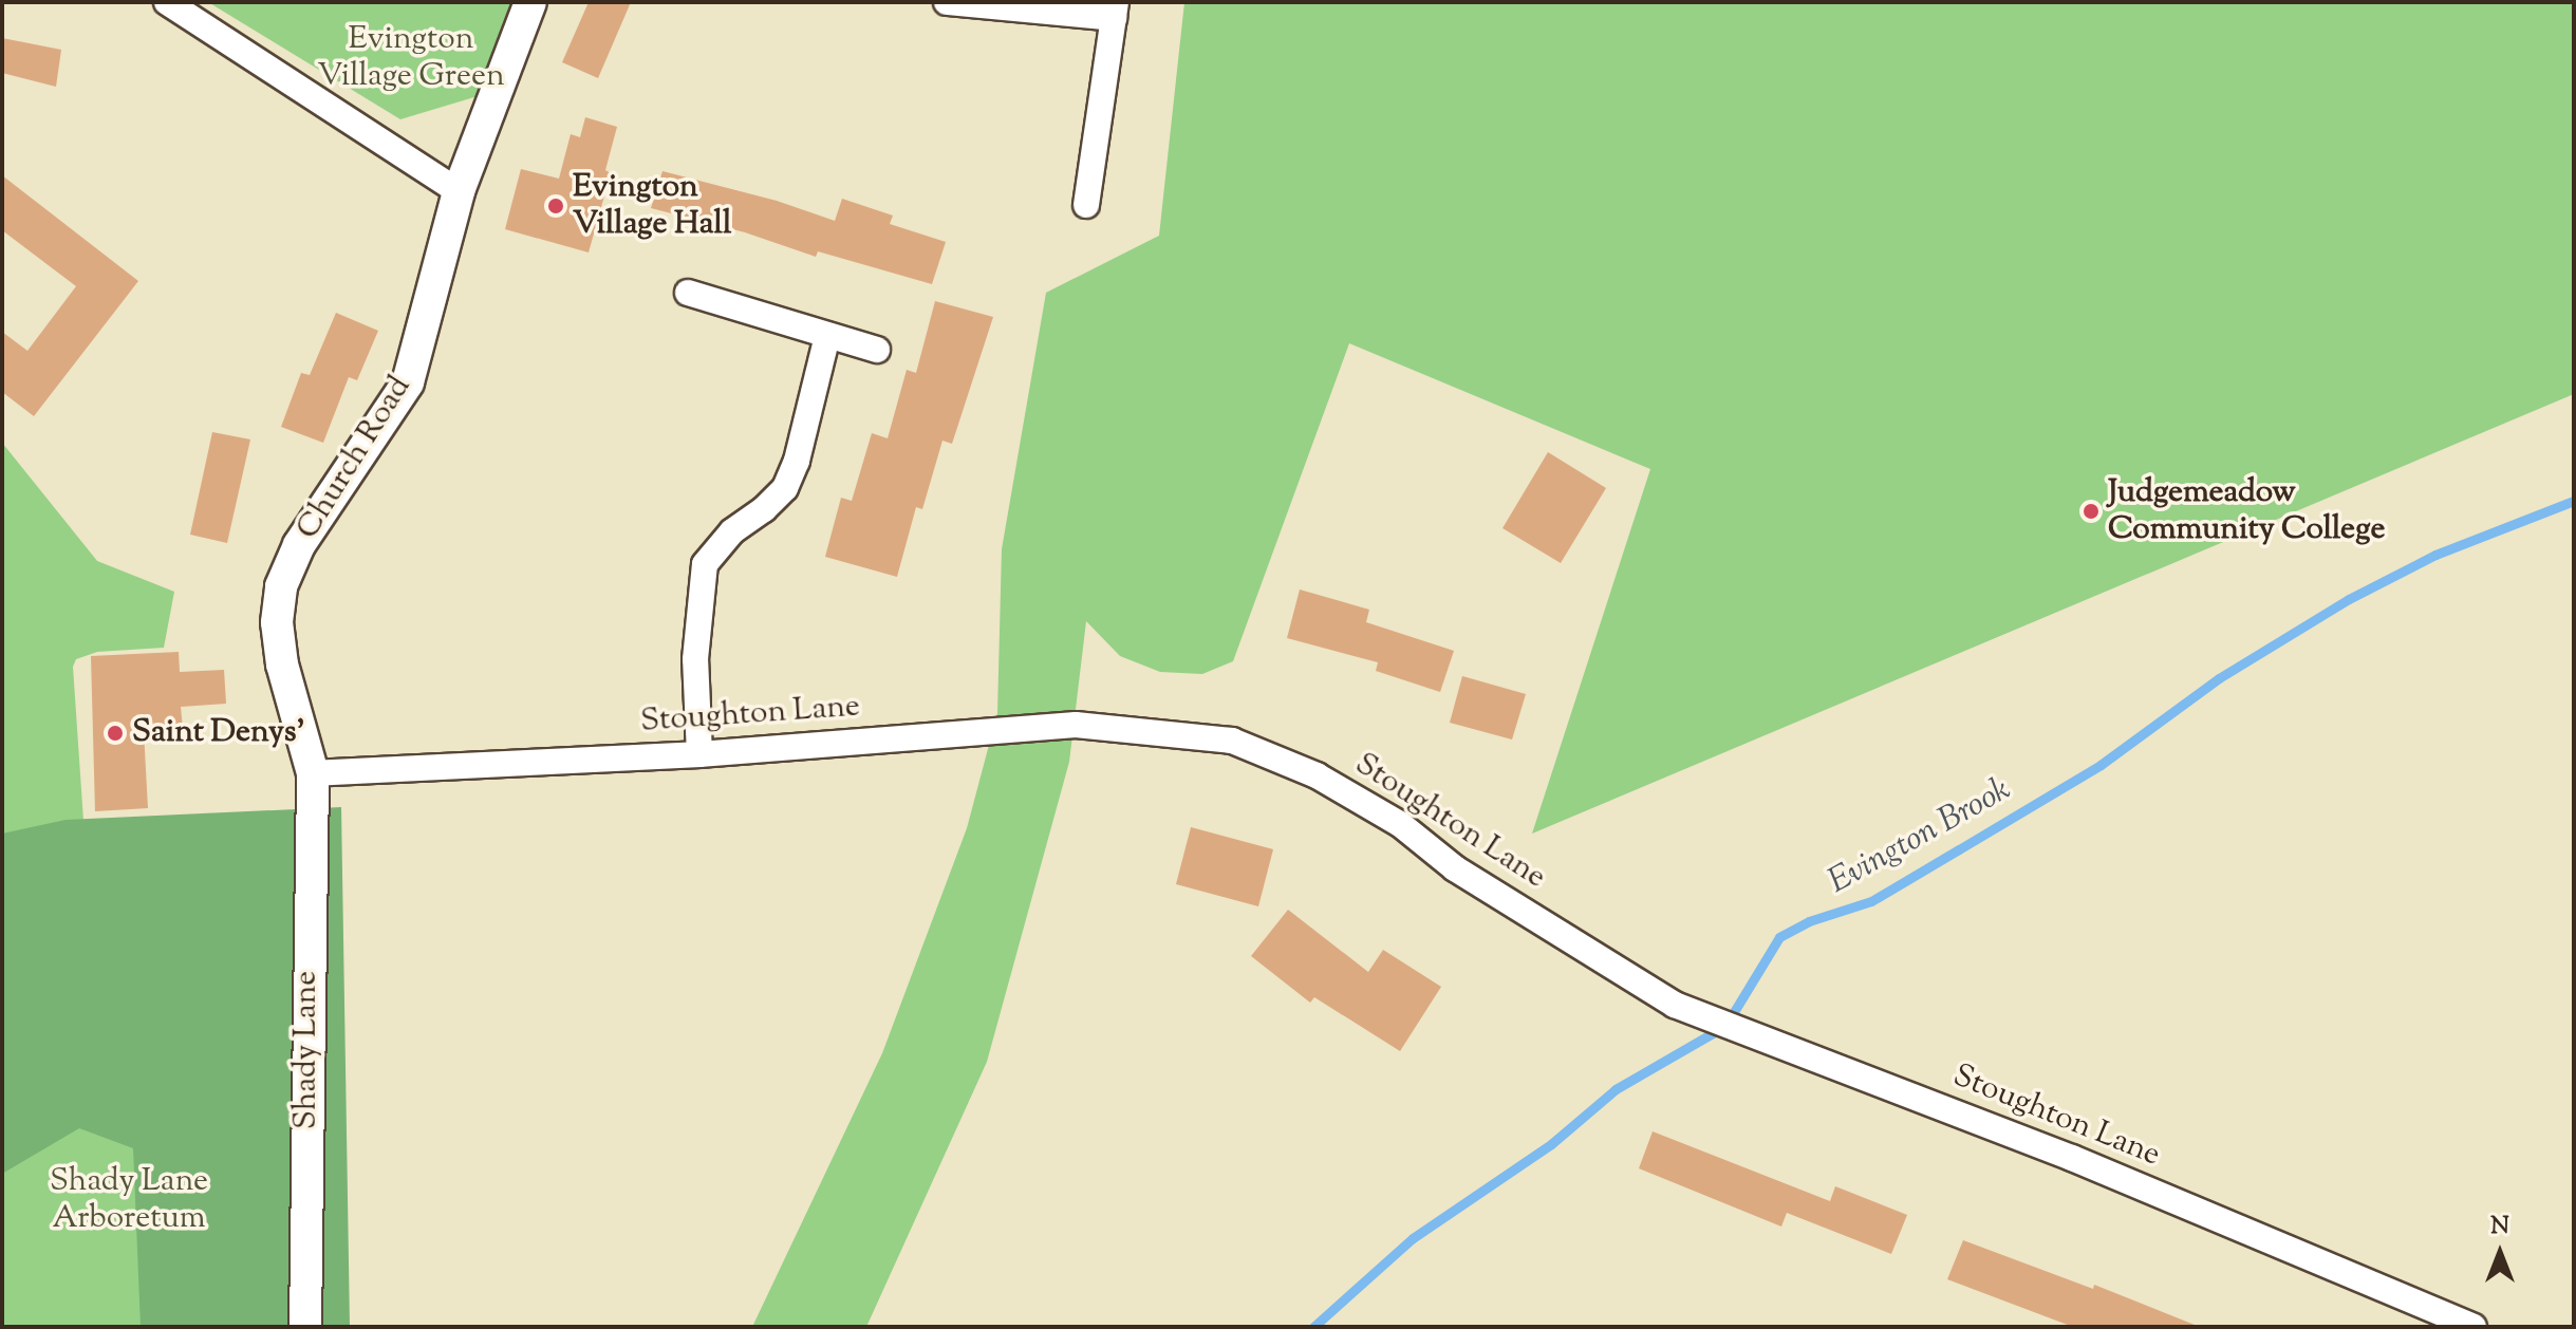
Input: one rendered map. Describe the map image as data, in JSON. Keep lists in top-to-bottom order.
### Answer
{
  "streets": {
    "street": ["Church Road", "Stoughton Lane", "Shady Lane"]
  },
  "crossings": [
    ["Church Road", "Stoughton Lane"],
    ["Church Road", "Shady Lane"],
    ["Stoughton Lane", "Shady Lane"]
  ],
  "water": ["Evington Brook"],
  "parks": ["Evington Village Green", "Shady Lane Arboretum"],
  "places": ["Evington Village Hall", "Judgemeadow Community College", "Saint Denys'"],
  "north": "top"
}
